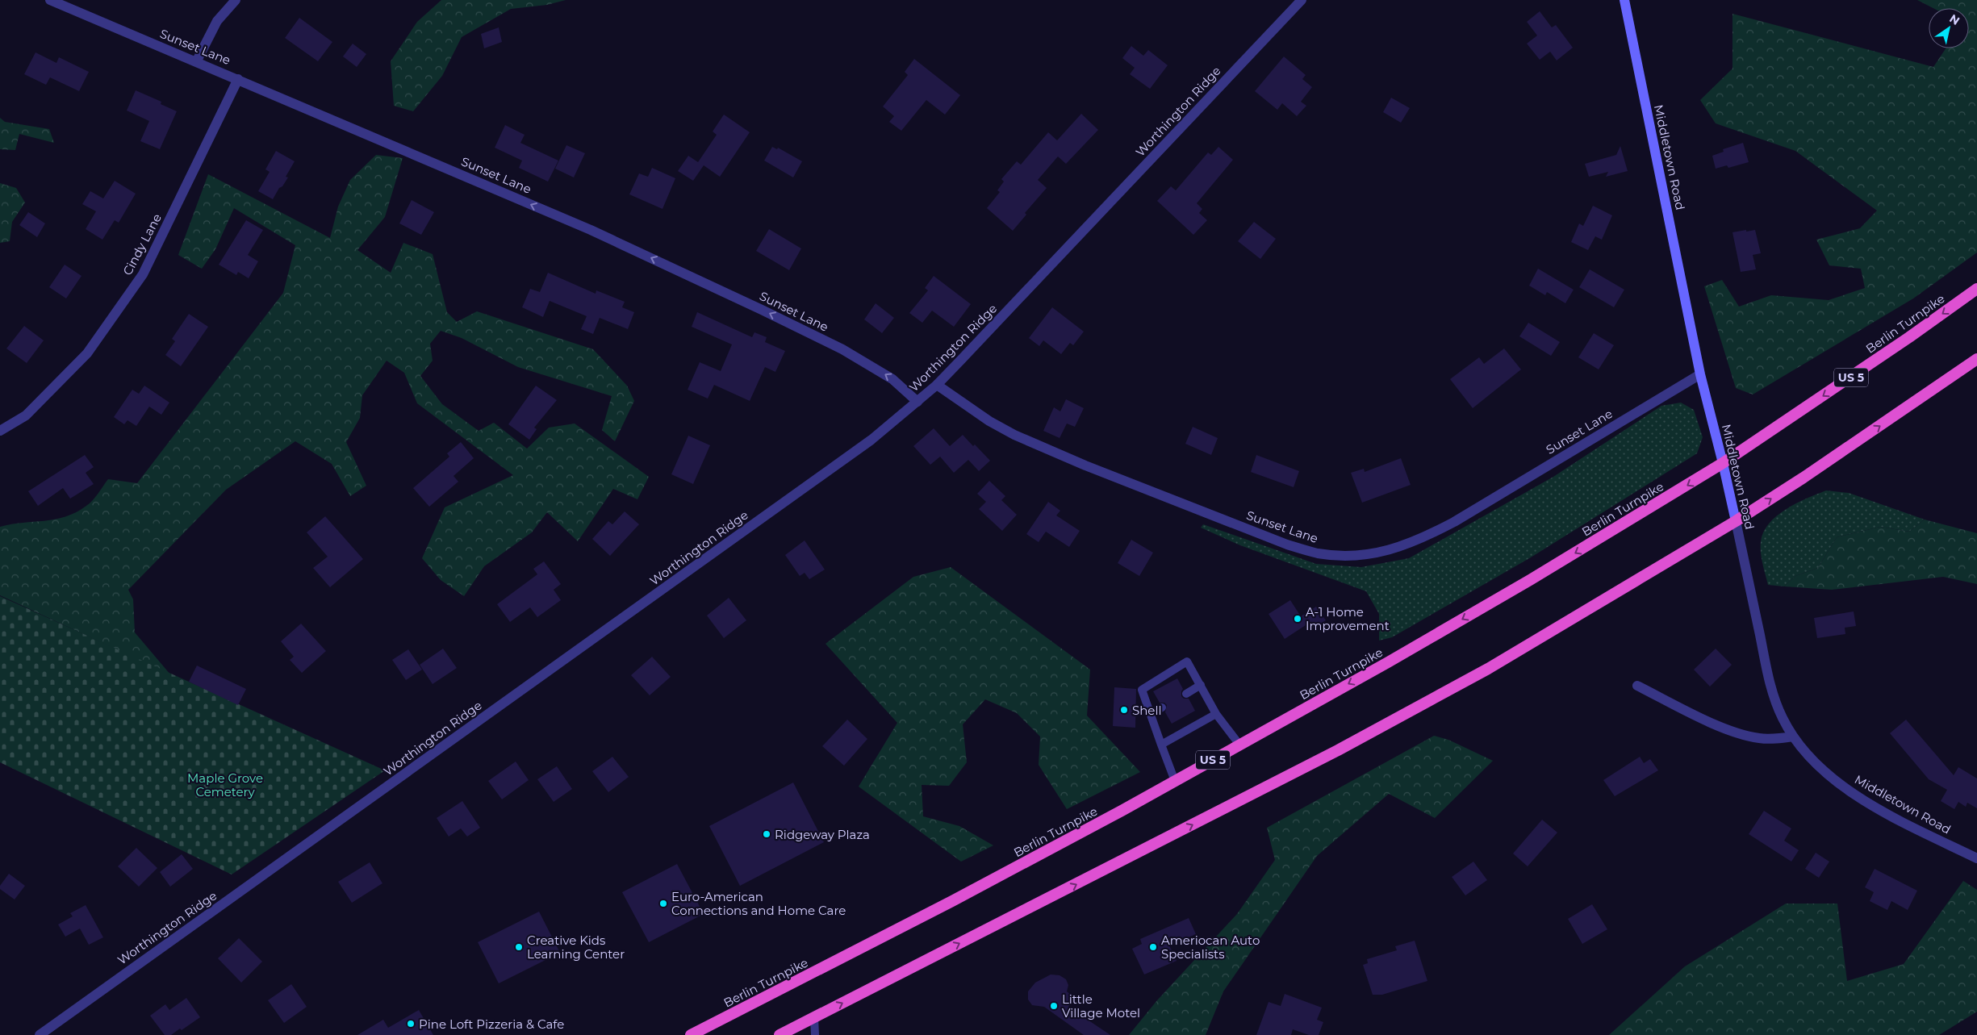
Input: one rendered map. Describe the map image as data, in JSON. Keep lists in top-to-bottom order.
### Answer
{
  "streets": {
    "highway": ["Berlin Turnpike", "US 5"],
    "main road": ["Middletown Road"],
    "street": ["Sunset Lane", "Worthington Ridge", "Cindy Lane"]
  },
  "crossings": [
    ["Sunset Lane", "Worthington Ridge"],
    ["Sunset Lane", "Middletown Road"],
    ["Sunset Lane", "Cindy Lane"],
    ["Middletown Road", "Berlin Turnpike"]
  ],
  "one_way": ["Sunset Lane"],
  "parks": ["Maple Grove Cemetery"],
  "places": [
    "A-1 Home Improvement",
    "Shell",
    "Ridgeway Plaza",
    "Euro-American Connections and Home Care",
    "Creative Kids Learning Center",
    "Ameriocan Auto Specialists",
    "Little Village Motel",
    "Pine Loft Pizzeria & Cafe"
  ],
  "north": "top right"
}
